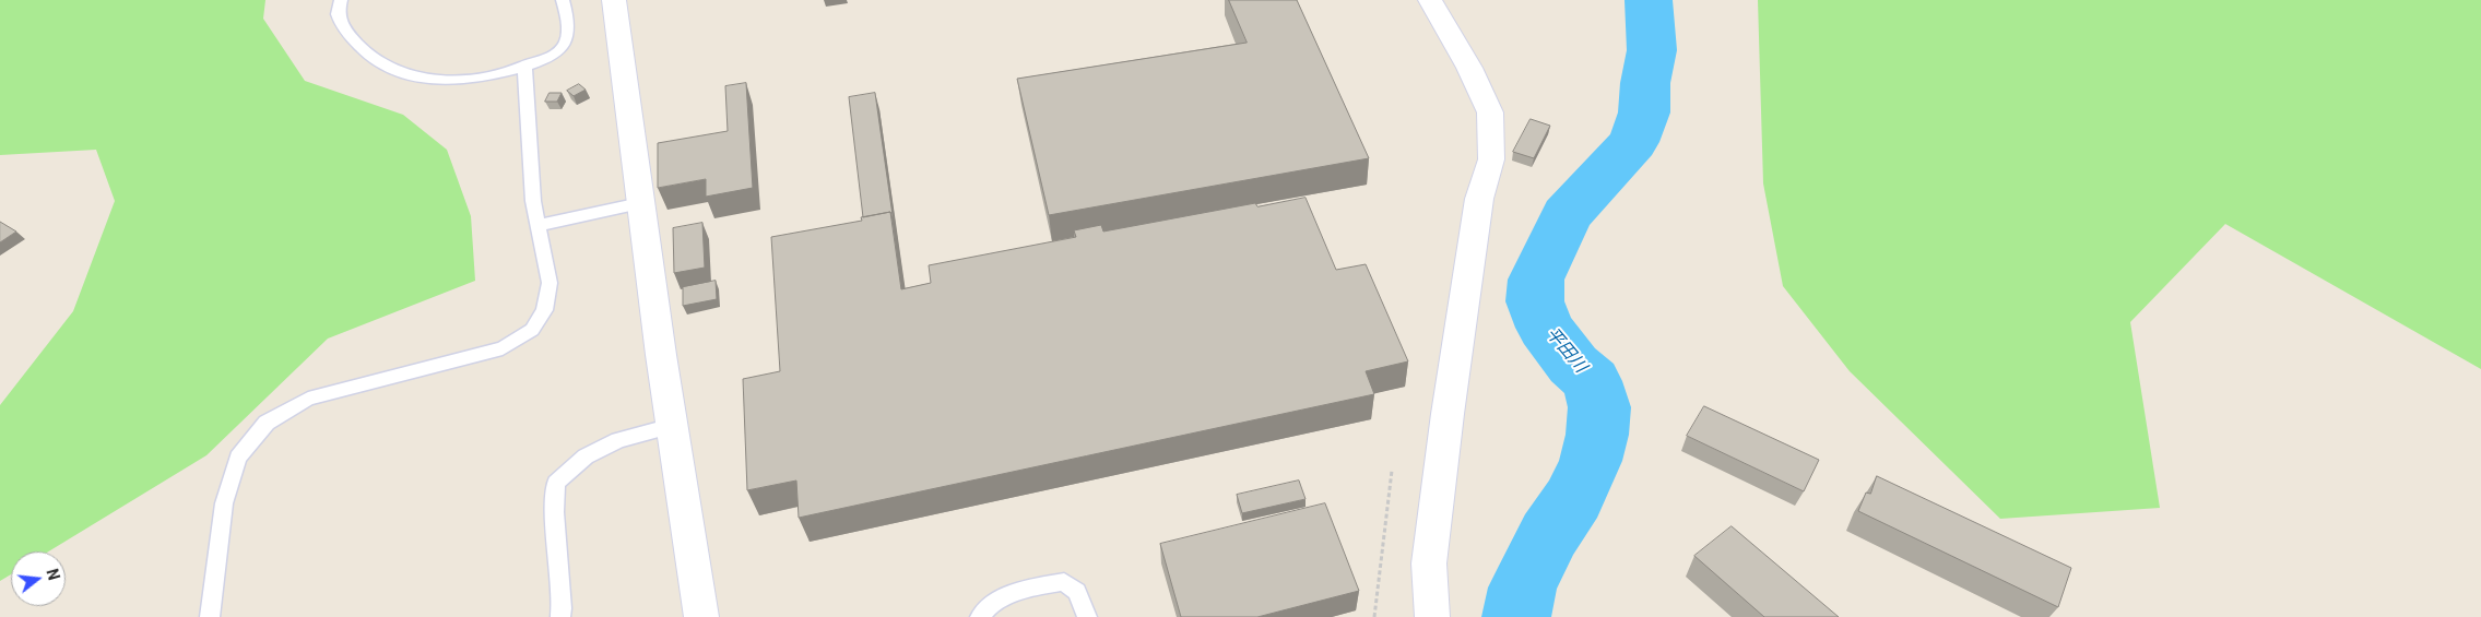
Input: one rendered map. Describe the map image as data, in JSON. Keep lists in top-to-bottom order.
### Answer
{
  "water": ["平田川"],
  "north": "right"
}
